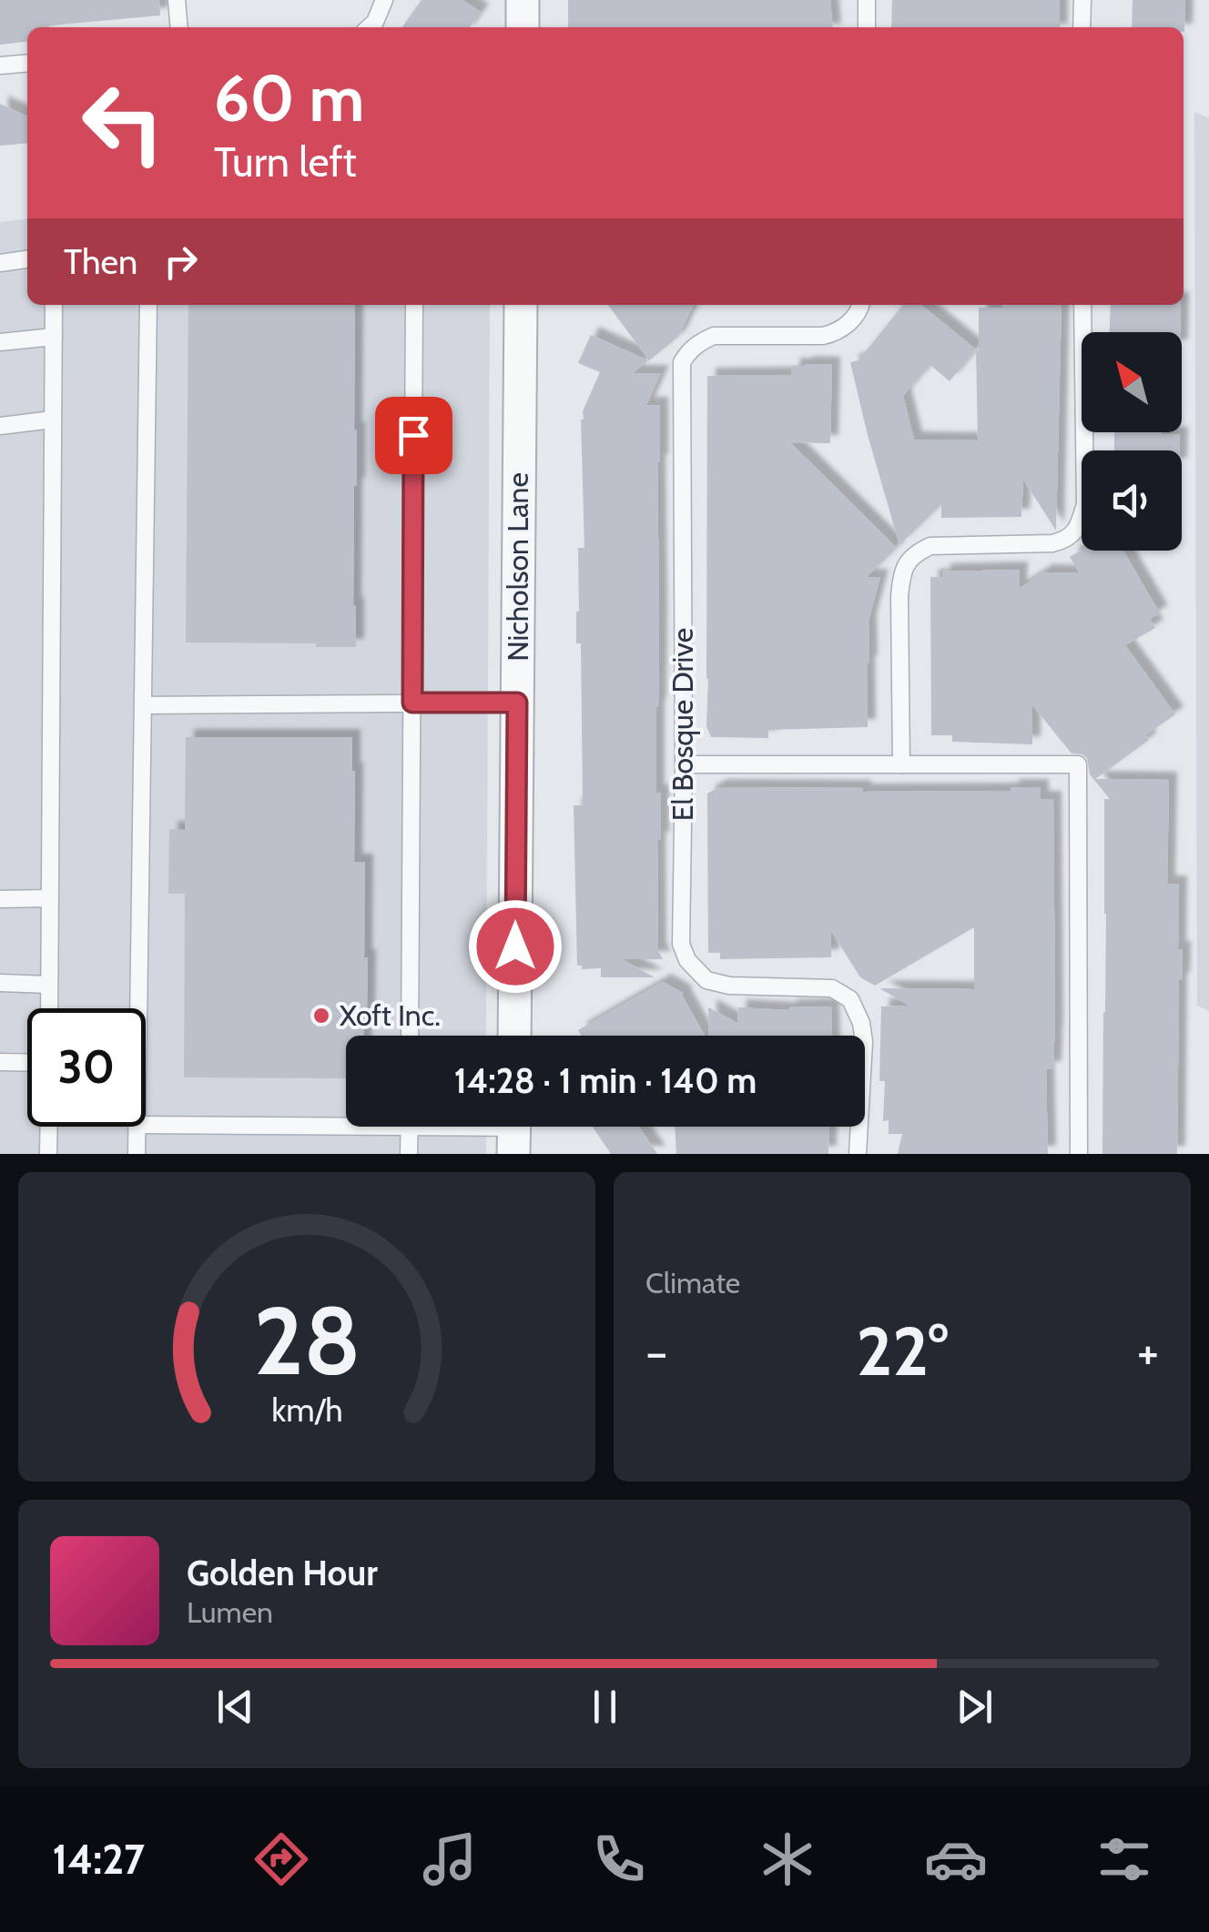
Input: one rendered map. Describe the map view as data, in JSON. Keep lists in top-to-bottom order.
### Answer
{
  "streets": {
    "street": ["Nicholson Lane"],
    "lane": ["El Bosque Drive"]
  },
  "places": ["Xoft Inc."],
  "north": "top left",
  "page": {
    "turn": ["60 m", "Turn left"],
    "then": "Then",
    "limit": "30",
    "trip": "14:28 · 1 min · 140 m",
    "tile": "Climate",
    "heat": ["−", "22°", "+"],
    "song": ["Golden Hour", "Lumen"],
    "tabs": "14:27",
    "gauge": ["28", "km/h"]
  }
}
